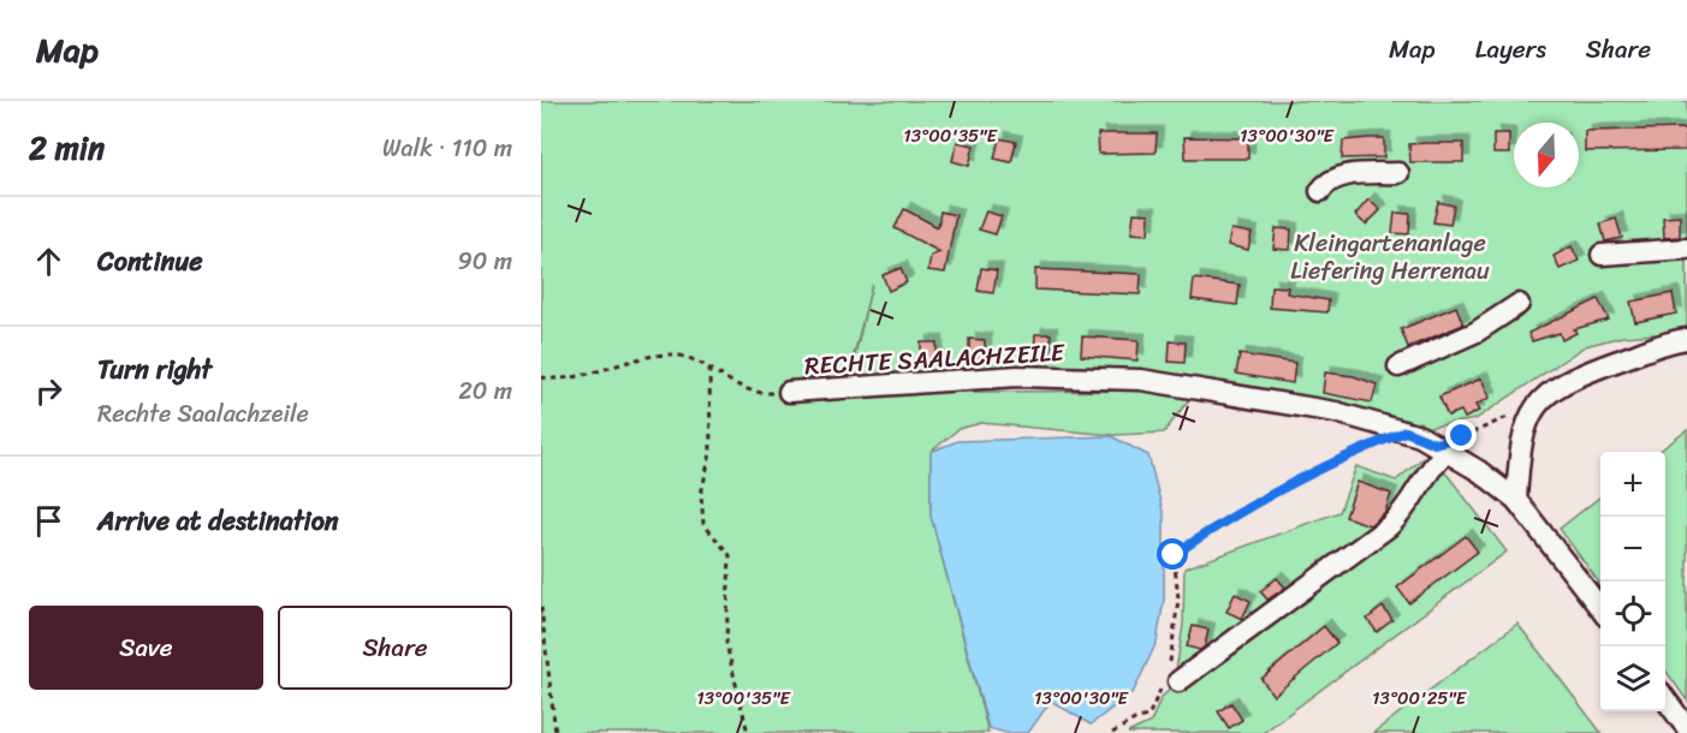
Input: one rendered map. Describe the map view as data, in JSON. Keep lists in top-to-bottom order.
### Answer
{
  "streets": {
    "street": ["RECHTE SAALACHZEILE"]
  },
  "parks": ["Kleingartenanlage Liefering Herrenau"],
  "north": "bottom",
  "page": {
    "header": "Map",
    "nav": ["Map", "Layers", "Share"],
    "heading": ["2 min", "Walk · 110 m"],
    "list": [
      ["Continue", "90 m"],
      ["Turn right", "Rechte Saalachzeile", "20 m"],
      "Arrive at destination"
    ],
    "map_buttons": ["+", "−"],
    "buttons": ["Save", "Share"]
  },
  "coordinates": ["13°00'35\"E", "13°00'30\"E", "13°00'25\"E"]
}
